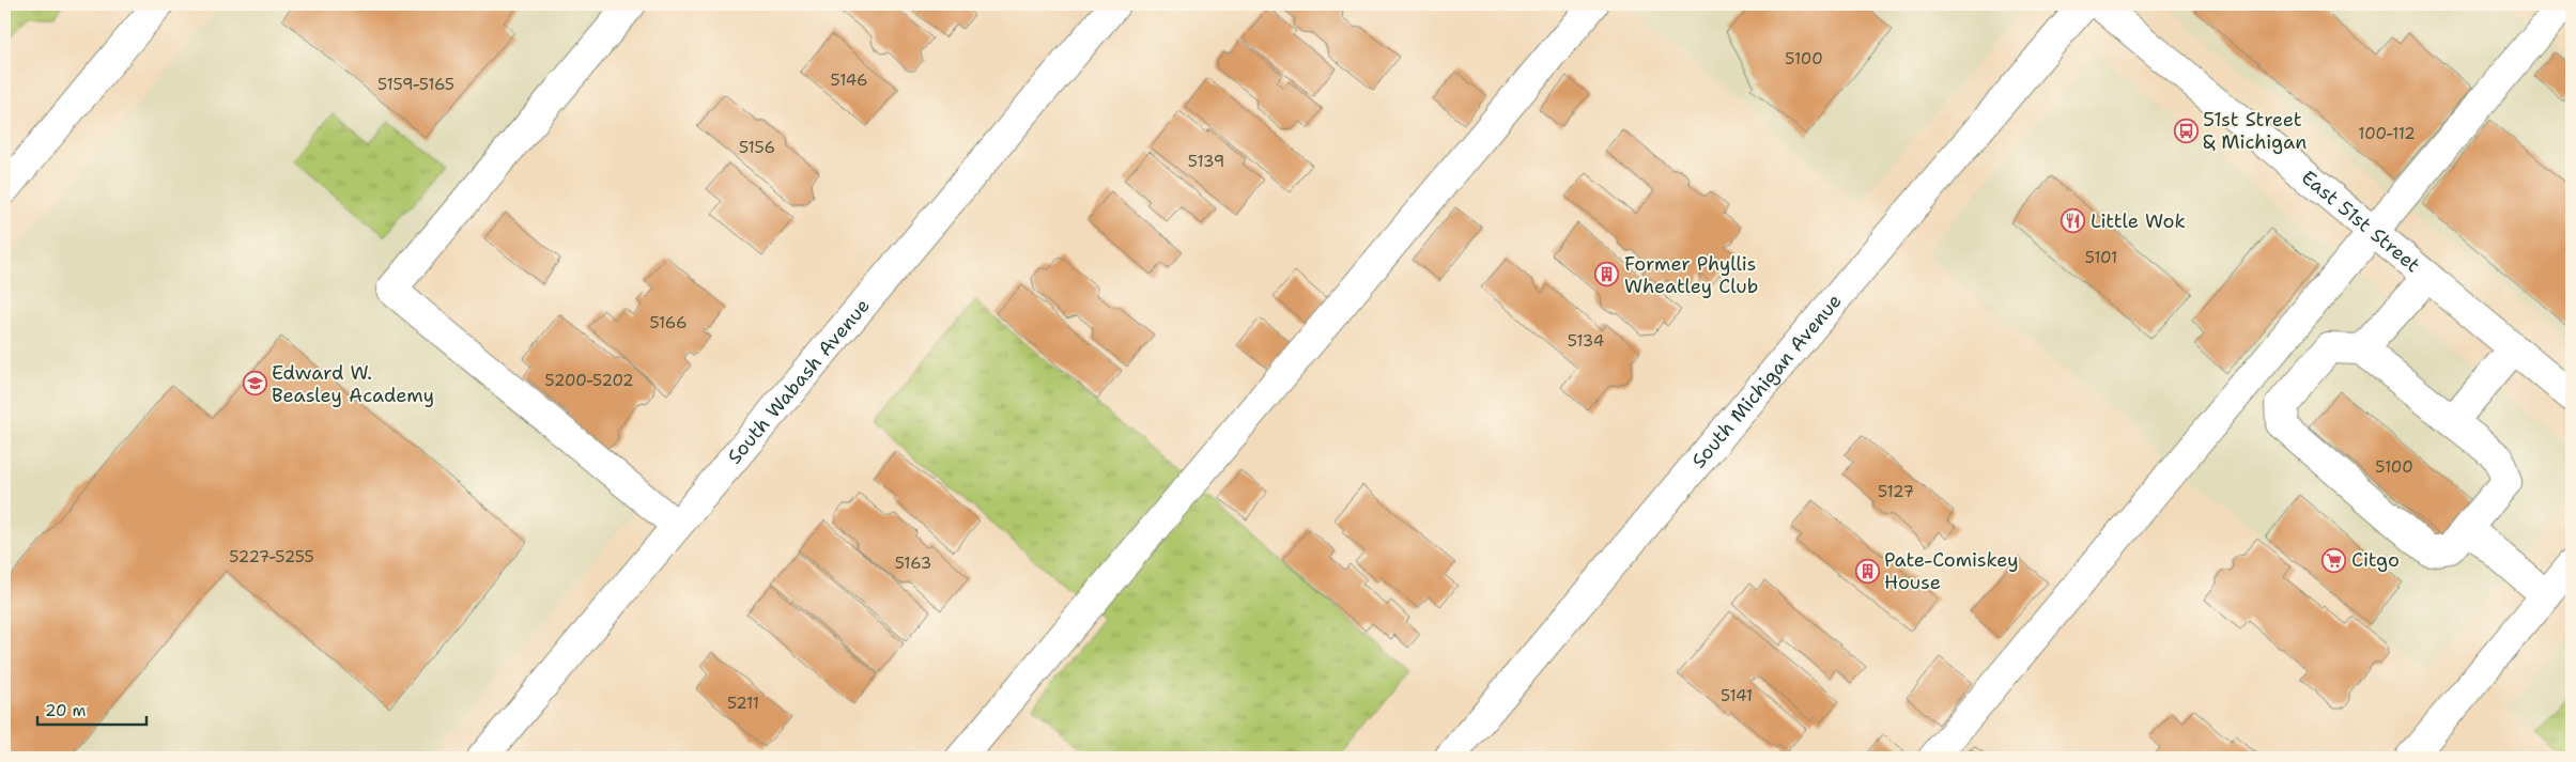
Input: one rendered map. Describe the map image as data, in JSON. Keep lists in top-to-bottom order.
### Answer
{
  "streets": {
    "street": ["East 51st Street", "South Wabash Avenue", "South Michigan Avenue"]
  },
  "places": {
    "bus stop": ["51st Street & Michigan"],
    "restaurant": ["Little Wok"],
    "building": ["Former Phyllis Wheatley Club", "Pate-Comiskey House"],
    "school or university": ["Edward W. Beasley Academy"],
    "supermarket": ["Citgo"]
  },
  "house_numbers": [
    "5100",
    "5146",
    "5159-5165",
    "100-112",
    "5156",
    "5139",
    "5101",
    "5166",
    "5134",
    "5200-5202",
    "5100",
    "5127",
    "5227-5255",
    "5163",
    "5141",
    "5211"
  ],
  "scale_bar": "20 m"
}
